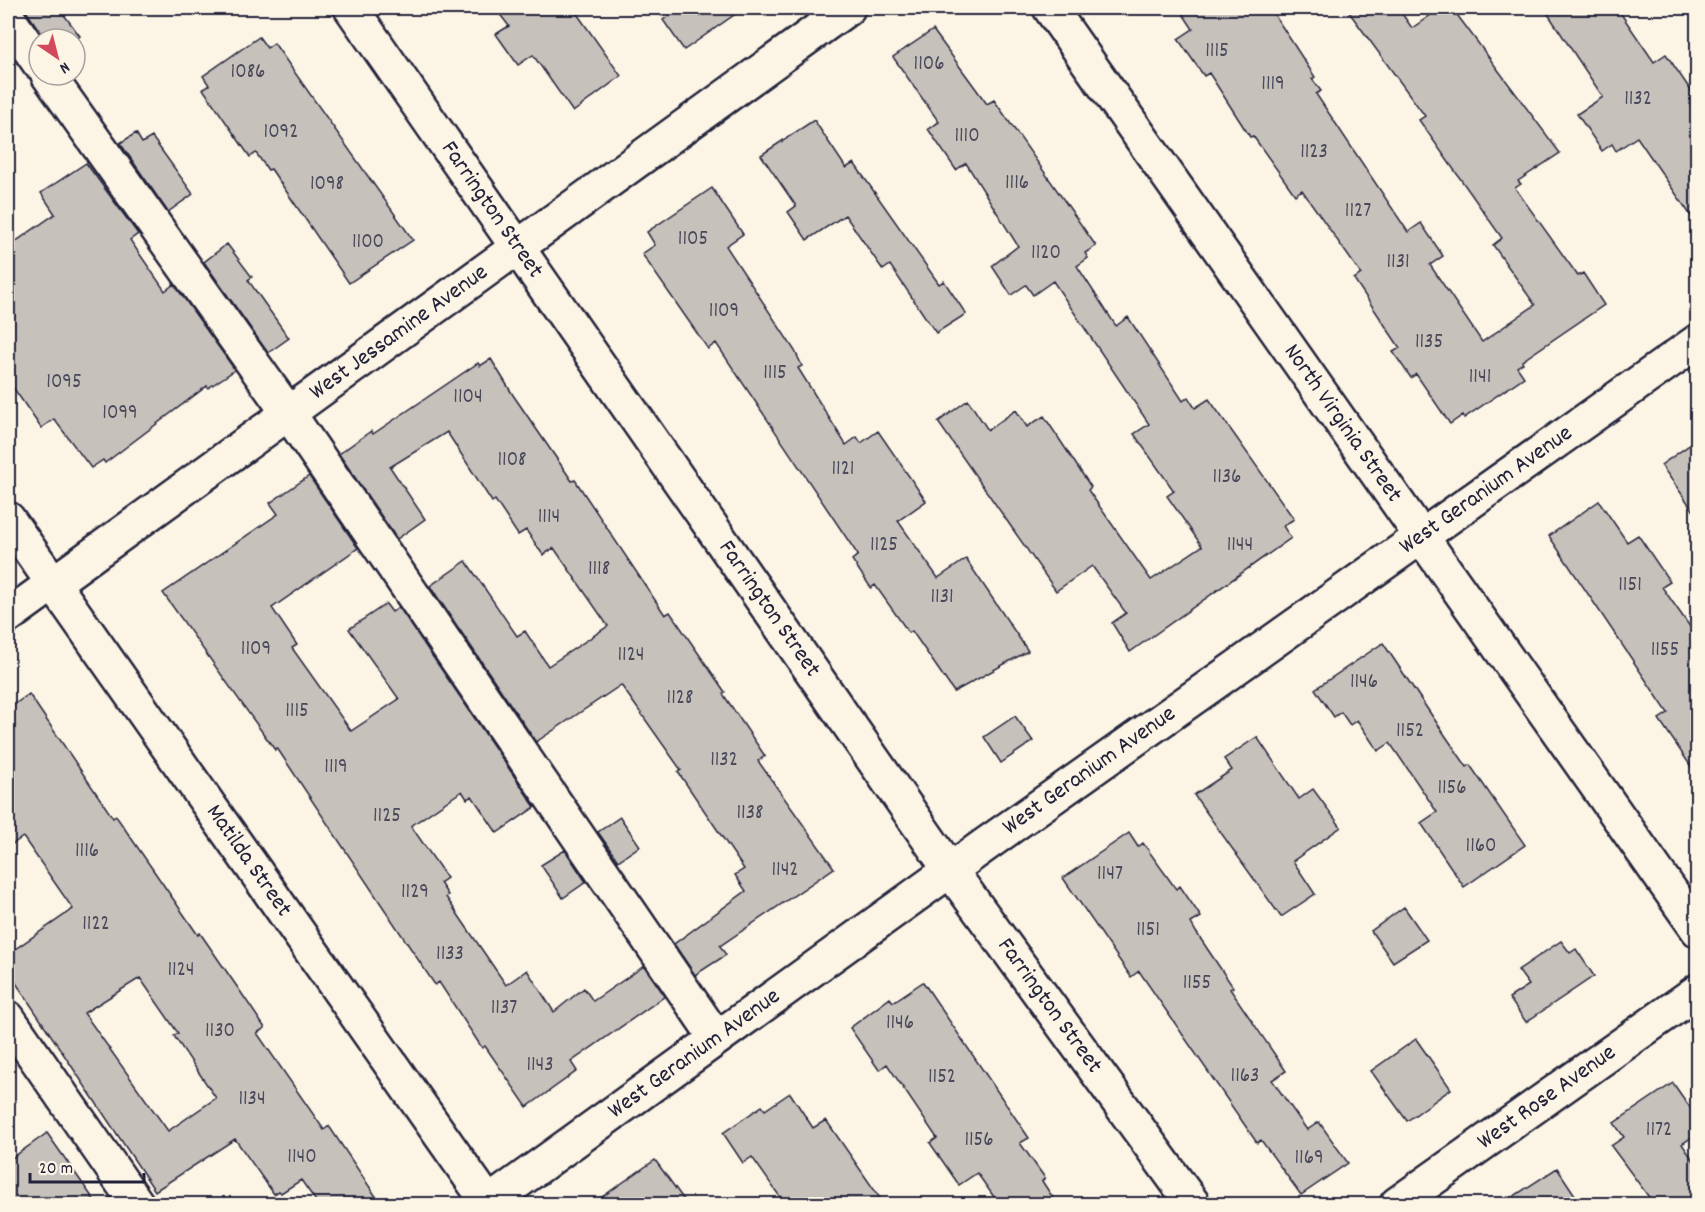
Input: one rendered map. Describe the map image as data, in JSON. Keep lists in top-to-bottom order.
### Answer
{
  "streets": {
    "street": [
      "Farrington Street",
      "West Jessamine Avenue",
      "North Virginia Street",
      "West Geranium Avenue",
      "Matilda Street",
      "West Rose Avenue"
    ]
  },
  "crossings": [
    ["Farrington Street", "West Jessamine Avenue"],
    ["Farrington Street", "West Geranium Avenue"],
    ["West Jessamine Avenue", "Matilda Street"],
    ["North Virginia Street", "West Geranium Avenue"],
    ["West Geranium Avenue", "Matilda Street"]
  ],
  "house_numbers": [
    "1115",
    "1106",
    "1086",
    "1119",
    "1132",
    "1092",
    "1110",
    "1123",
    "1116",
    "1098",
    "1127",
    "1105",
    "1100",
    "1120",
    "1131",
    "1109",
    "1135",
    "1115",
    "1141",
    "1095",
    "1104",
    "1099",
    "1108",
    "1121",
    "1136",
    "1114",
    "1125",
    "1144",
    "1118",
    "1151",
    "1131",
    "1109",
    "1155",
    "1124",
    "1146",
    "1128",
    "1115",
    "1152",
    "1132",
    "1119",
    "1156",
    "1138",
    "1125",
    "1160",
    "1116",
    "1142",
    "1147",
    "1129",
    "1122",
    "1151",
    "1133",
    "1124",
    "1155",
    "1137",
    "1146",
    "1130",
    "1143",
    "1163",
    "1152",
    "1134",
    "1172",
    "1156",
    "1140",
    "1169"
  ],
  "scale_bar": "20 m",
  "north": "bottom right"
}
